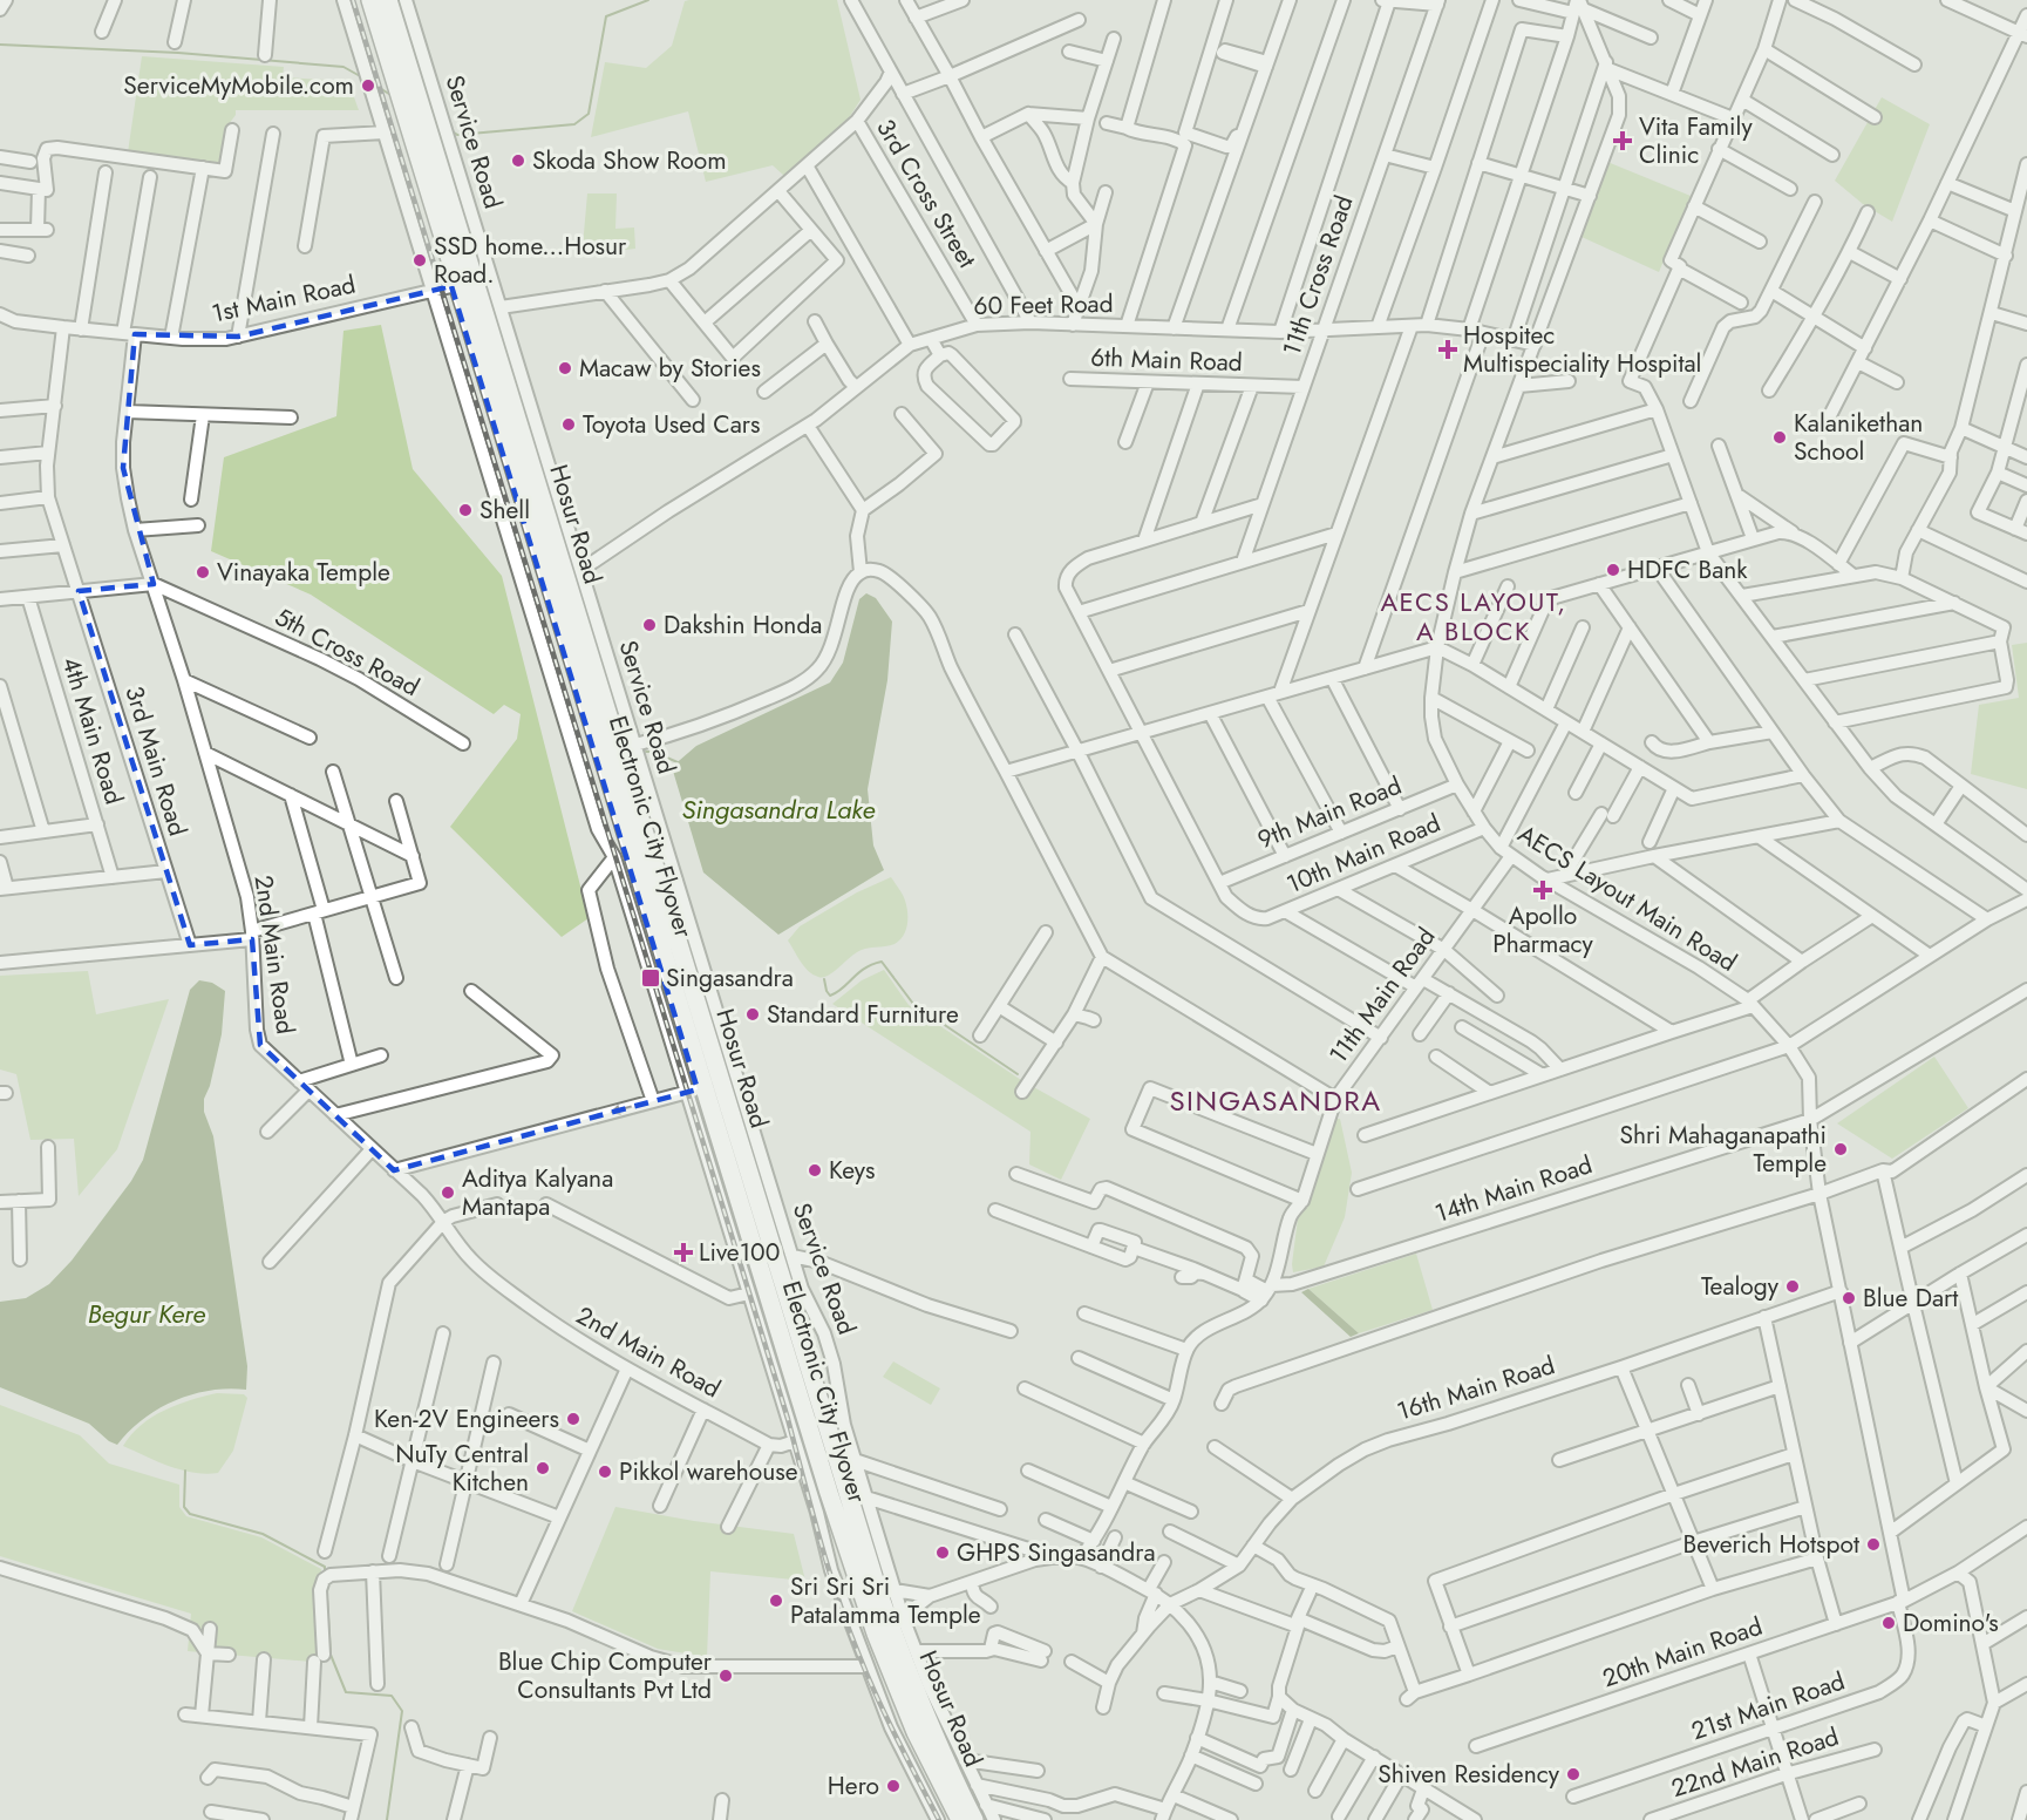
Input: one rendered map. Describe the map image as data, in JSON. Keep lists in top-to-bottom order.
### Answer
{
  "streets": {
    "highway": ["Hosur Road", "Electronic City Flyover"],
    "street": [
      "Service Road",
      "3rd Cross Street",
      "11th Cross Road",
      "1st Main Road",
      "60 Feet Road",
      "6th Main Road",
      "5th Cross Road",
      "4th Main Road",
      "3rd Main Road",
      "9th Main Road",
      "10th Main Road",
      "AECS Layout Main Road",
      "2nd Main Road",
      "11th Main Road",
      "14th Main Road",
      "16th Main Road",
      "20th Main Road",
      "21st Main Road",
      "22nd Main Road"
    ]
  },
  "crossings": [
    ["Service Road", "60 Feet Road"],
    ["3rd Cross Street", "60 Feet Road"],
    ["11th Cross Road", "60 Feet Road"],
    ["11th Cross Road", "6th Main Road"],
    ["1st Main Road", "Hosur Road"],
    ["1st Main Road", "3rd Main Road"],
    ["1st Main Road", "2nd Main Road"],
    ["60 Feet Road", "AECS Layout Main Road"],
    ["Hosur Road", "Electronic City Flyover"],
    ["5th Cross Road", "4th Main Road"],
    ["5th Cross Road", "3rd Main Road"],
    ["5th Cross Road", "2nd Main Road"],
    ["9th Main Road", "10th Main Road"],
    ["9th Main Road", "AECS Layout Main Road"],
    ["10th Main Road", "AECS Layout Main Road"],
    ["AECS Layout Main Road", "11th Main Road"],
    ["AECS Layout Main Road", "14th Main Road"],
    ["AECS Layout Main Road", "16th Main Road"],
    ["AECS Layout Main Road", "20th Main Road"],
    ["AECS Layout Main Road", "21st Main Road"],
    ["11th Main Road", "14th Main Road"],
    ["20th Main Road", "21st Main Road"]
  ],
  "districts": ["AECS LAYOUT, A BLOCK", "SINGASANDRA"],
  "water": ["Singasandra Lake", "Begur Kere"],
  "places": {
    "other": [
      "ServiceMyMobile.com",
      "Skoda Show Room",
      "SSD home...Hosur Road.",
      "Macaw by Stories",
      "Toyota Used Cars",
      "Kalanikethan School",
      "Shell",
      "HDFC Bank",
      "Vinayaka Temple",
      "Dakshin Honda",
      "Standard Furniture",
      "Shri Mahaganapathi Temple",
      "Keys",
      "Aditya Kalyana Mantapa",
      "Tealogy",
      "Blue Dart",
      "Ken-2V Engineers",
      "NuTy Central Kitchen",
      "Pikkol warehouse",
      "Beverich Hotspot",
      "GHPS Singasandra",
      "Sri Sri Sri Patalamma Temple",
      "Domino's",
      "Blue Chip Computer Consultants Pvt Ltd",
      "Shiven Residency",
      "Hero"
    ],
    "health": [
      "Vita Family Clinic",
      "Hospitec Multispeciality Hospital",
      "Apollo Pharmacy",
      "Live100"
    ],
    "transit": ["Singasandra"]
  }
}
